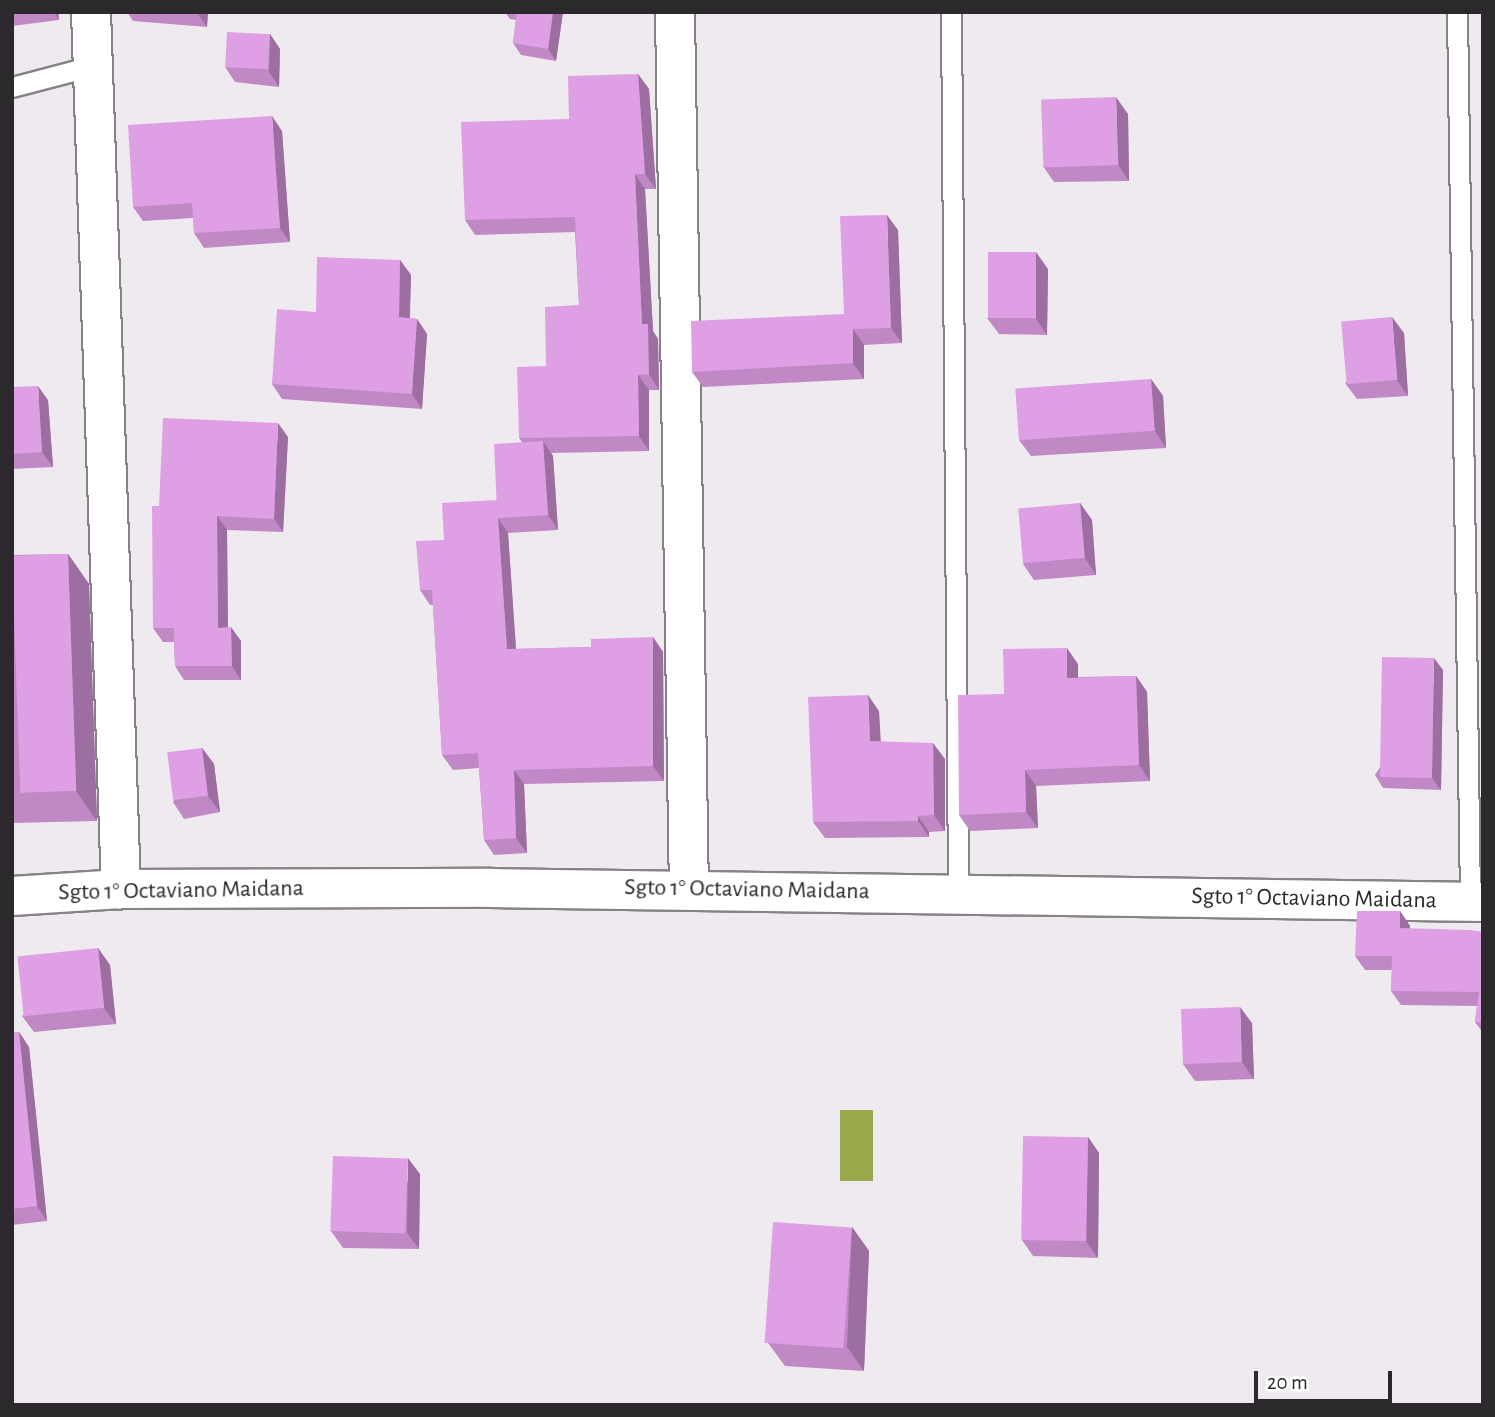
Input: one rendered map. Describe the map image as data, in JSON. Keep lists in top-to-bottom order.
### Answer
{
  "streets": {
    "street": ["Sgto 1° Octaviano Maidana"]
  },
  "scale_bar": "20 m"
}
